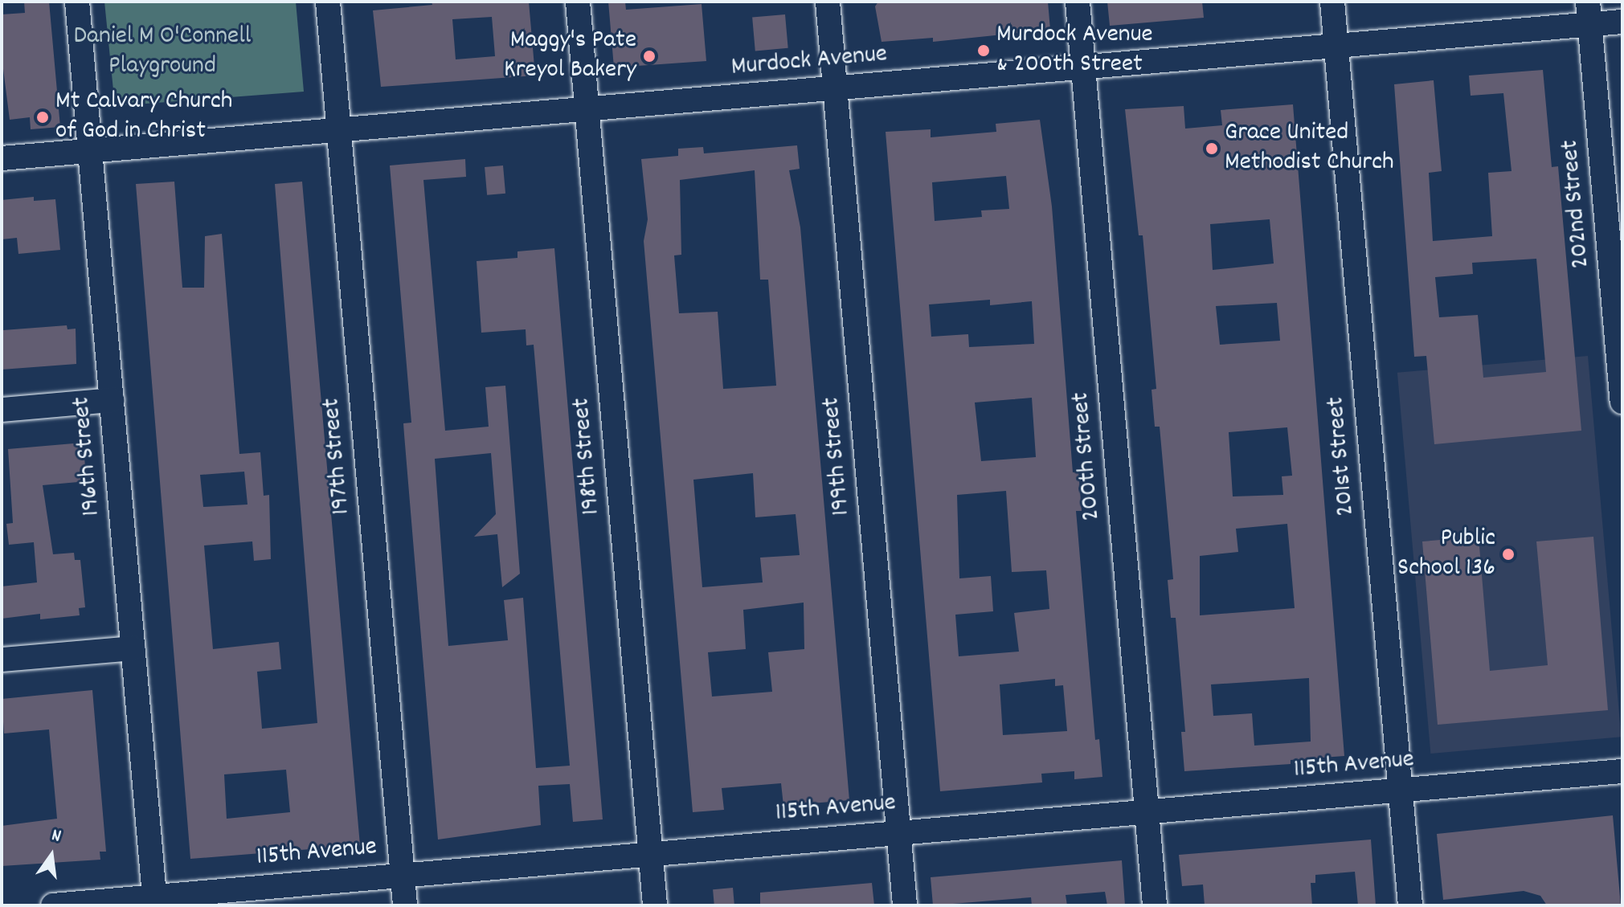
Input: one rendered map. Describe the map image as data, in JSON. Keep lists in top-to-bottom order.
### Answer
{
  "streets": {
    "street": [
      "Murdock Avenue",
      "202nd Street",
      "196th Street",
      "197th Street",
      "198th Street",
      "199th Street",
      "200th Street",
      "201st Street",
      "115th Avenue"
    ]
  },
  "crossings": [
    ["Murdock Avenue", "202nd Street"],
    ["Murdock Avenue", "196th Street"],
    ["Murdock Avenue", "197th Street"],
    ["Murdock Avenue", "198th Street"],
    ["Murdock Avenue", "199th Street"],
    ["Murdock Avenue", "200th Street"],
    ["Murdock Avenue", "201st Street"],
    ["196th Street", "115th Avenue"],
    ["197th Street", "115th Avenue"],
    ["198th Street", "115th Avenue"],
    ["199th Street", "115th Avenue"],
    ["200th Street", "115th Avenue"],
    ["201st Street", "115th Avenue"]
  ],
  "parks": ["Daniel M O'Connell Playground"],
  "places": [
    "Murdock Avenue & 200th Street",
    "Maggy's Pate Kreyol Bakery",
    "Mt Calvary Church of God in Christ",
    "Grace United Methodist Church",
    "Public School 136"
  ],
  "north": "top"
}
